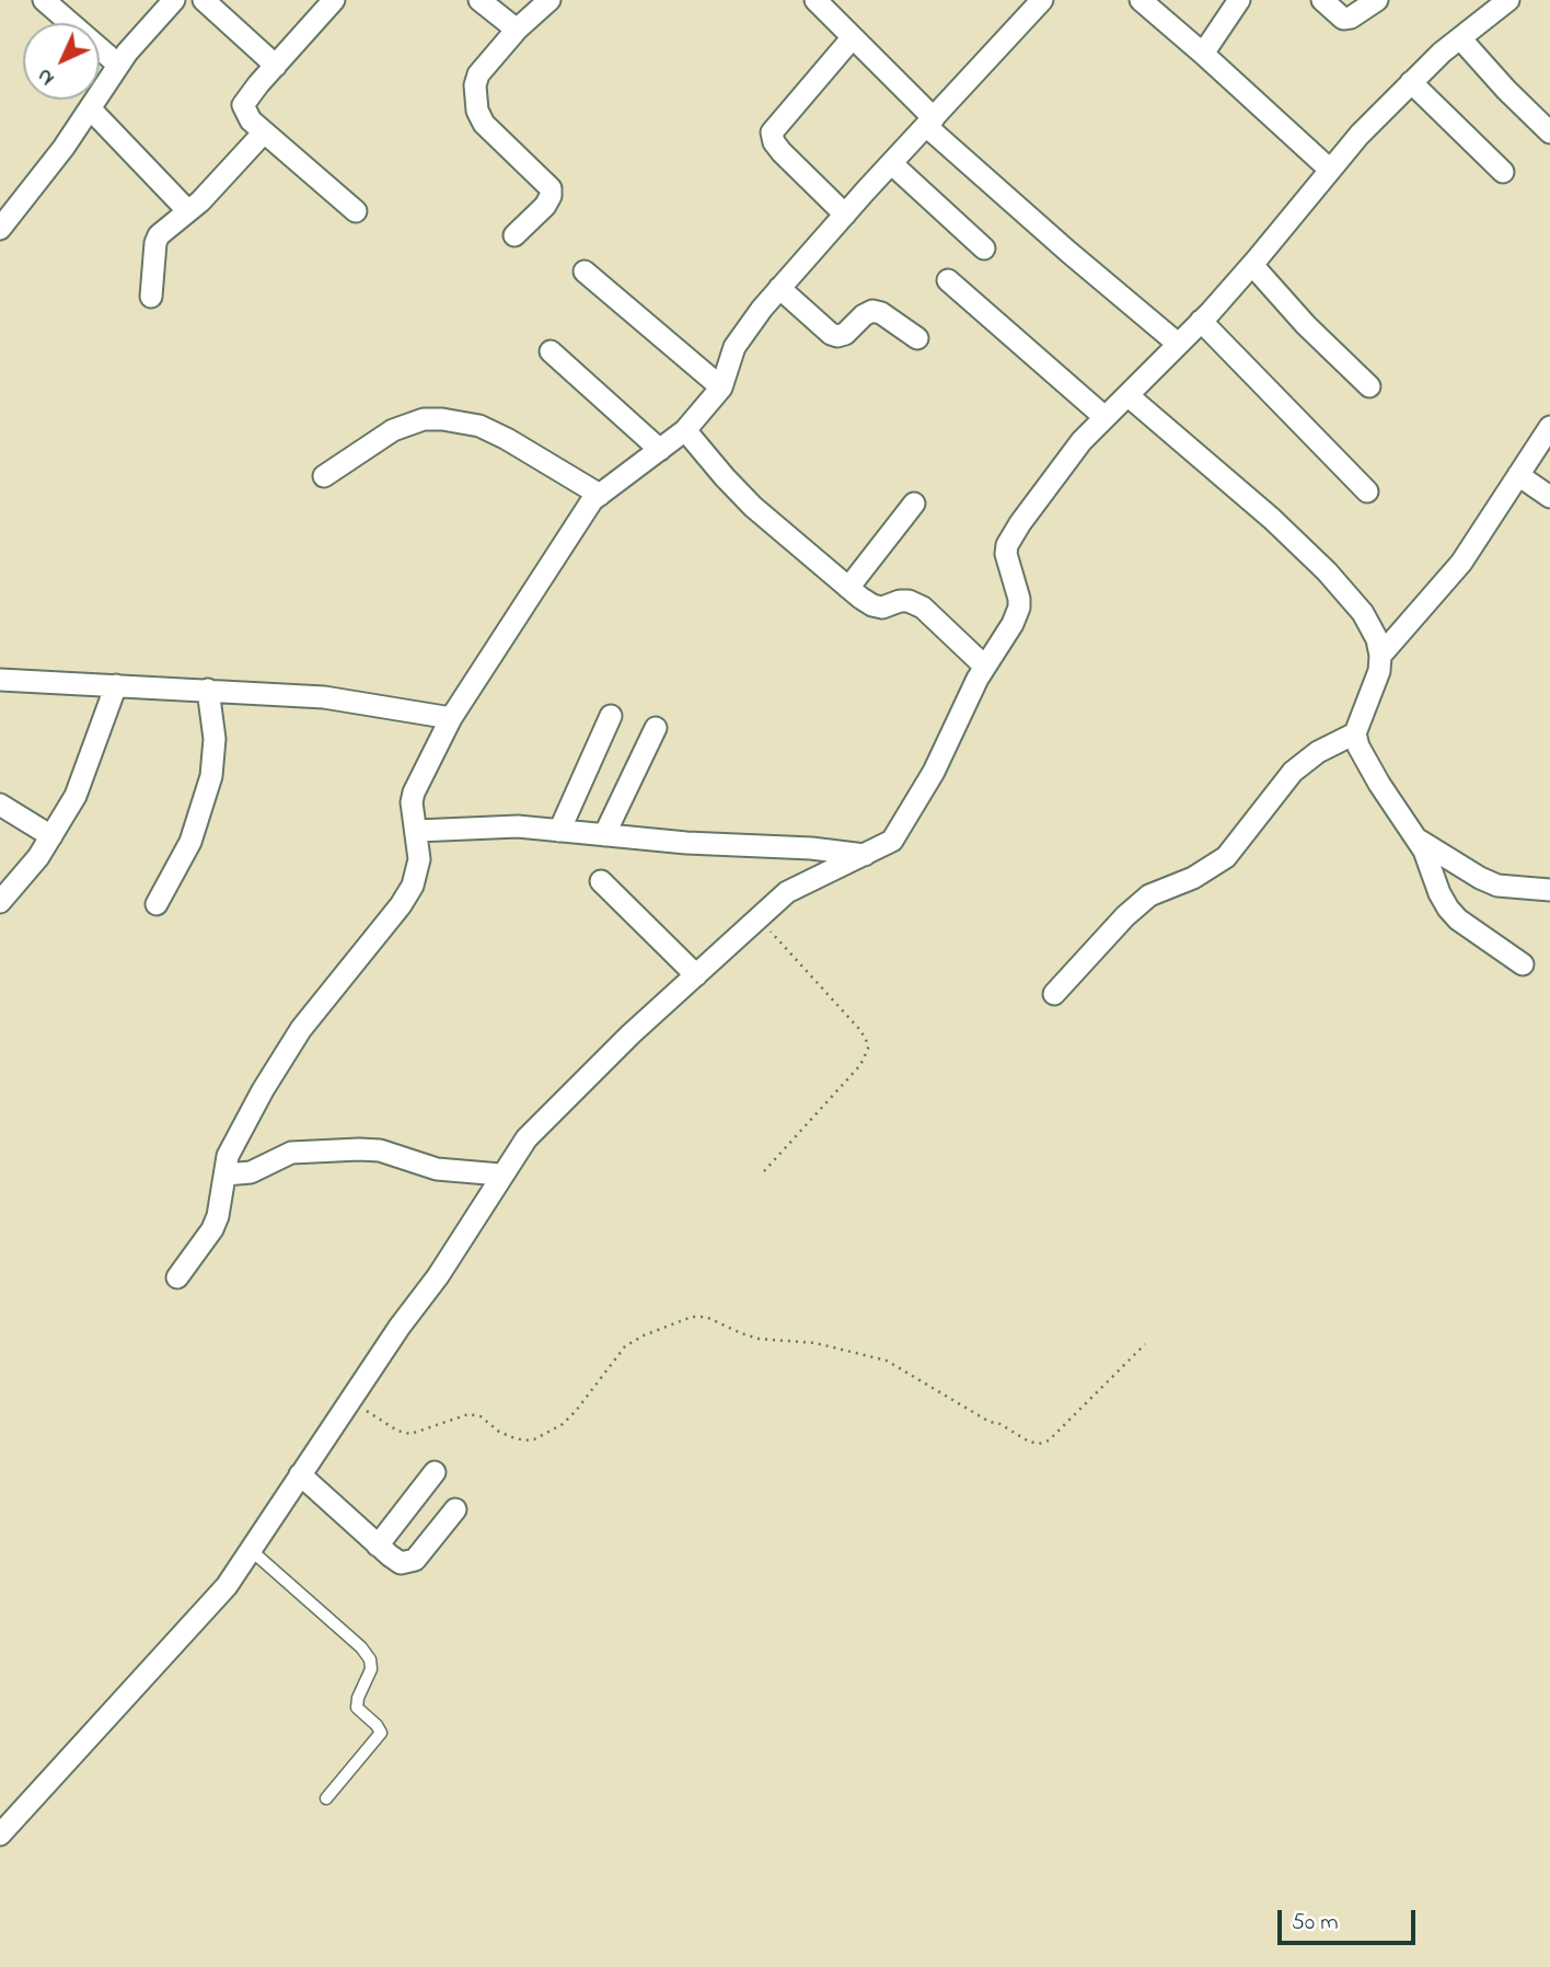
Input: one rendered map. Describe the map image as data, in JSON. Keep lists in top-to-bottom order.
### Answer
{
  "scale_bar": "50 m",
  "north": "bottom left"
}
